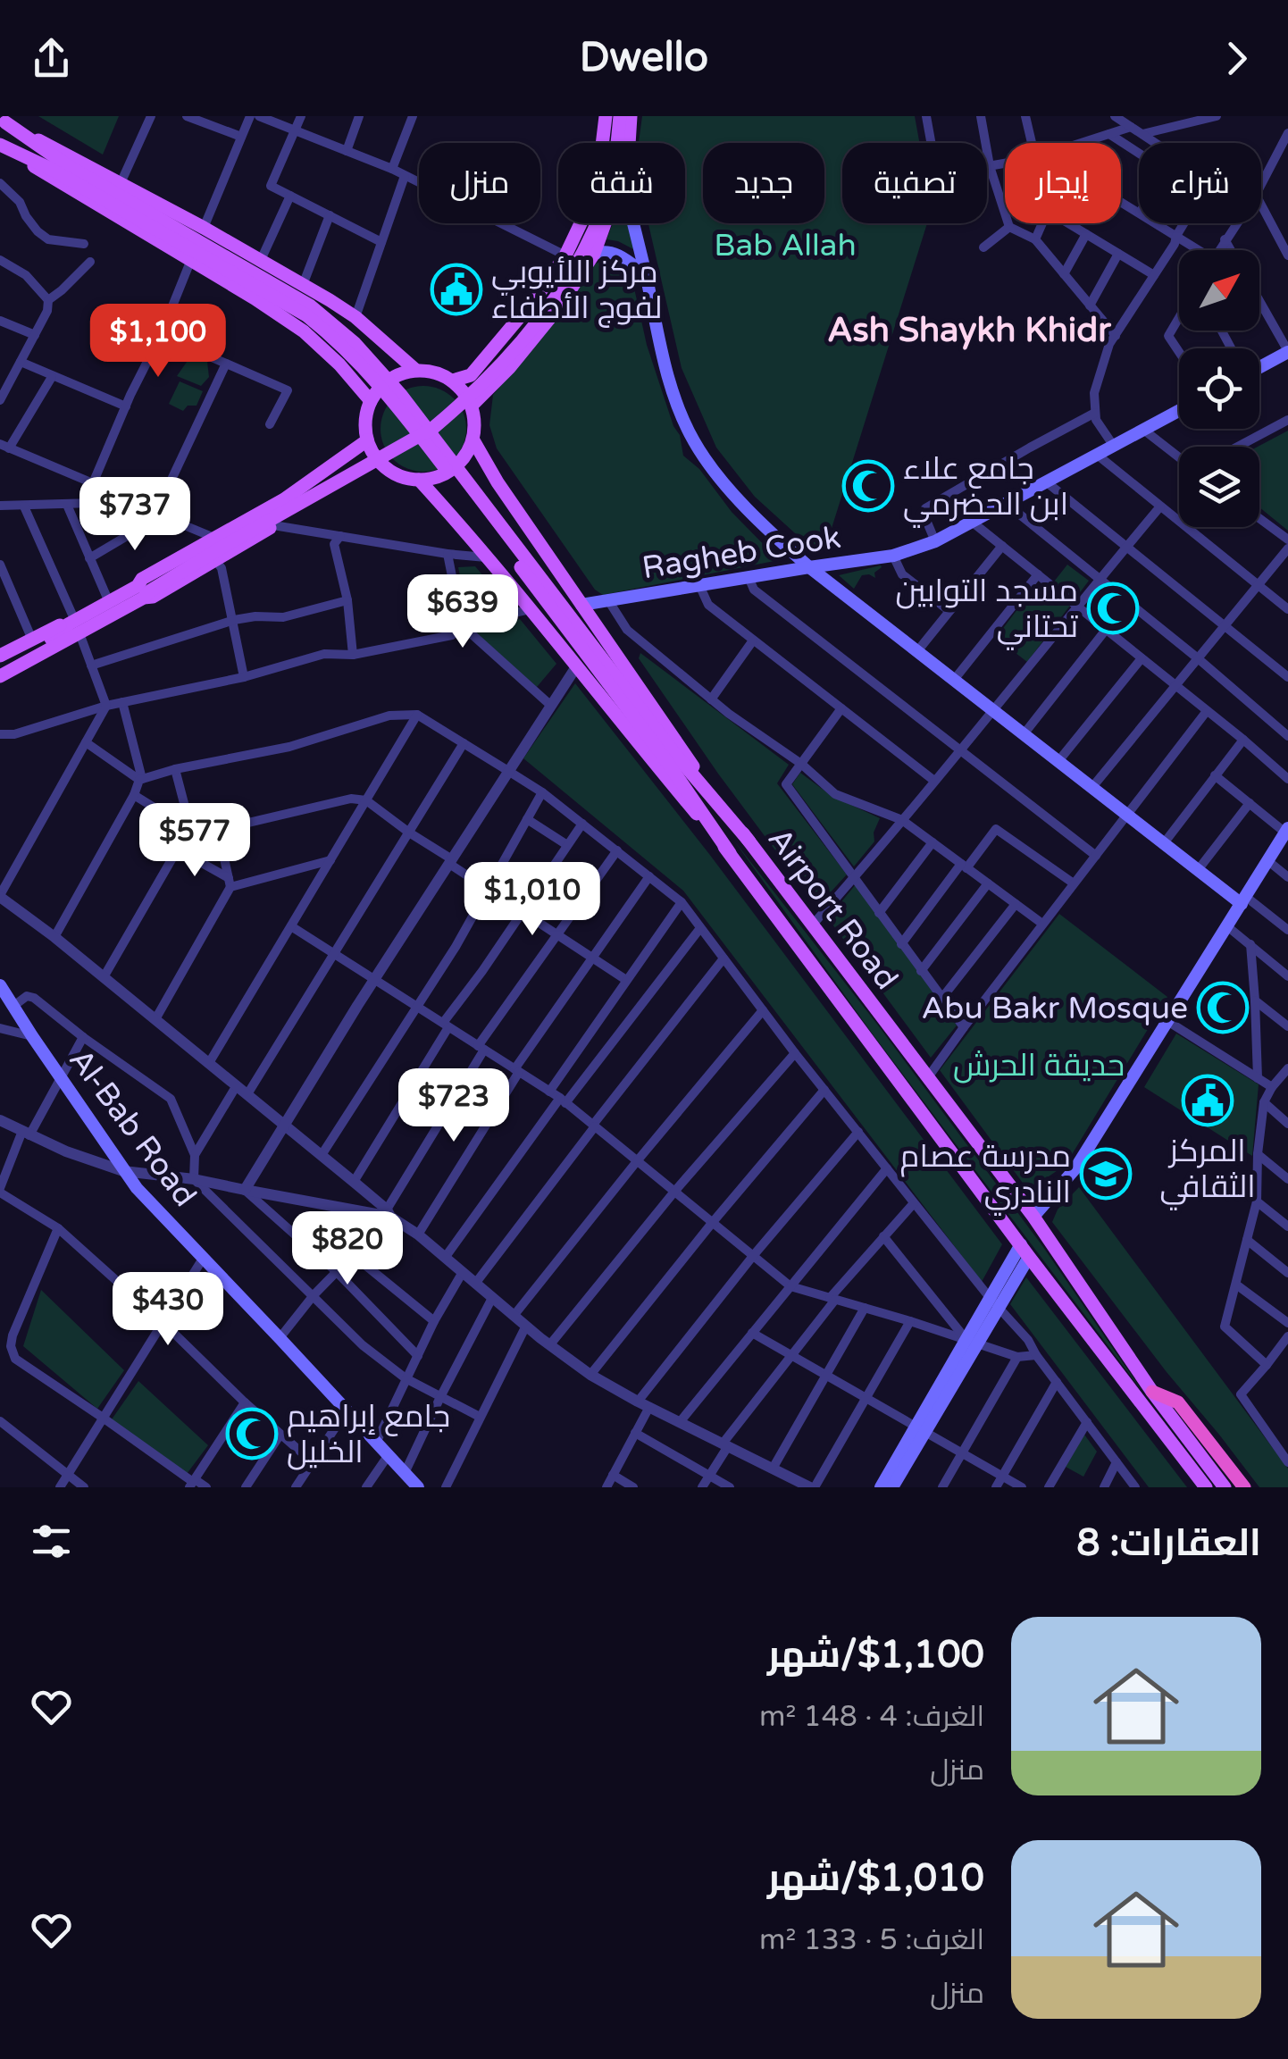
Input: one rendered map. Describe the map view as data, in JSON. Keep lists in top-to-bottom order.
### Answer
{
  "streets": {
    "main road": ["Ragheb Cook", "Airport Road", "Al-Bab Road"]
  },
  "crossings": [
    ["Ragheb Cook", "Airport Road"]
  ],
  "districts": ["Ash Shaykh Khidr"],
  "parks": ["Bab Allah", "حديقة الحرش"],
  "places": {
    "public building": ["مركز اللأيوبي لفوج الأطفاء", "المركز الثقافي"],
    "mosque": [
      "جامع علاء ابن الحضرمي",
      "مسجد التوابين تحتاني",
      "Abu Bakr Mosque",
      "جامع إبراهيم الخليل"
    ],
    "school or university": ["مدرسة عصام النادري"]
  },
  "north": "top right",
  "page": {
    "header": "Dwello",
    "chip": [
      "شراء",
      "إيجار",
      "تصفية",
      "جديد",
      "شقة",
      "منزل"
    ],
    "price": [
      "$1,100",
      "$737",
      "$639",
      "$577",
      "$1,010",
      "$723",
      "$820",
      "$430"
    ],
    "heading": "العقارات: 8",
    "list": [
      {
        "name": "$1,100/شهر",
        "note": "الغرف: 4 · 148 m² · منزل"
      },
      {
        "name": "$1,010/شهر",
        "note": "الغرف: 5 · 133 m² · منزل"
      }
    ]
  }
}
